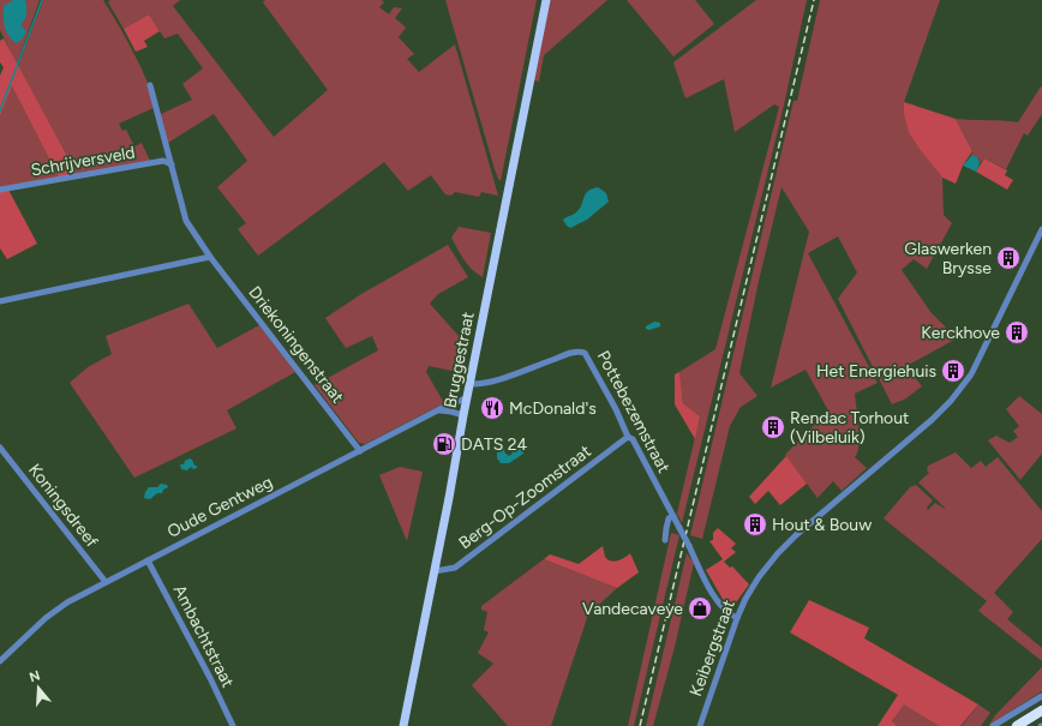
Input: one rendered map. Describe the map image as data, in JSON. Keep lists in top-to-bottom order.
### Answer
{
  "streets": {
    "main road": ["Bruggestraat"],
    "street": [
      "Schrijversveld",
      "Driekoningenstraat",
      "Pottebezemstraat",
      "Berg-Op-Zoomstraat",
      "Koningsdreef",
      "Oude Gentweg",
      "Ambachtstraat",
      "Keibergstraat"
    ]
  },
  "crossings": [
    ["Schrijversveld", "Driekoningenstraat"],
    ["Driekoningenstraat", "Oude Gentweg"],
    ["Bruggestraat", "Pottebezemstraat"],
    ["Bruggestraat", "Berg-Op-Zoomstraat"],
    ["Bruggestraat", "Oude Gentweg"],
    ["Pottebezemstraat", "Berg-Op-Zoomstraat"],
    ["Pottebezemstraat", "Keibergstraat"],
    ["Koningsdreef", "Oude Gentweg"],
    ["Oude Gentweg", "Ambachtstraat"]
  ],
  "places": {
    "building": [
      "Glaswerken Brysse",
      "Kerckhove",
      "Het Energiehuis",
      "Rendac Torhout (Vilbeluik)",
      "Hout & Bouw"
    ],
    "restaurant": ["McDonald's"],
    "fuel station": ["DATS 24"],
    "shop": ["Vandecaveye"]
  },
  "north": "top"
}
